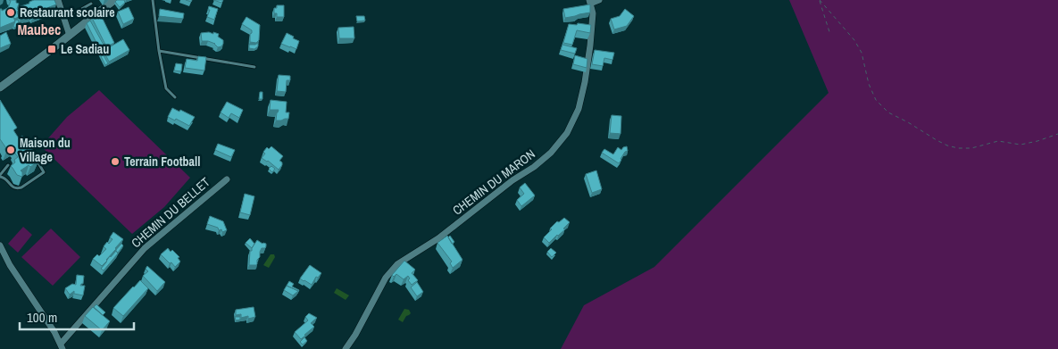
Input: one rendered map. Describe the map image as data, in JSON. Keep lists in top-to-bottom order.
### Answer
{
  "streets": {
    "street": ["CHEMIN DU MARON", "CHEMIN DU BELLET"]
  },
  "districts": ["Maubec"],
  "places": {
    "other": ["Restaurant scolaire", "Maison du Village", "Terrain Football"],
    "transit": ["Le Sadiau"]
  },
  "scale_bar": "100 m"
}
